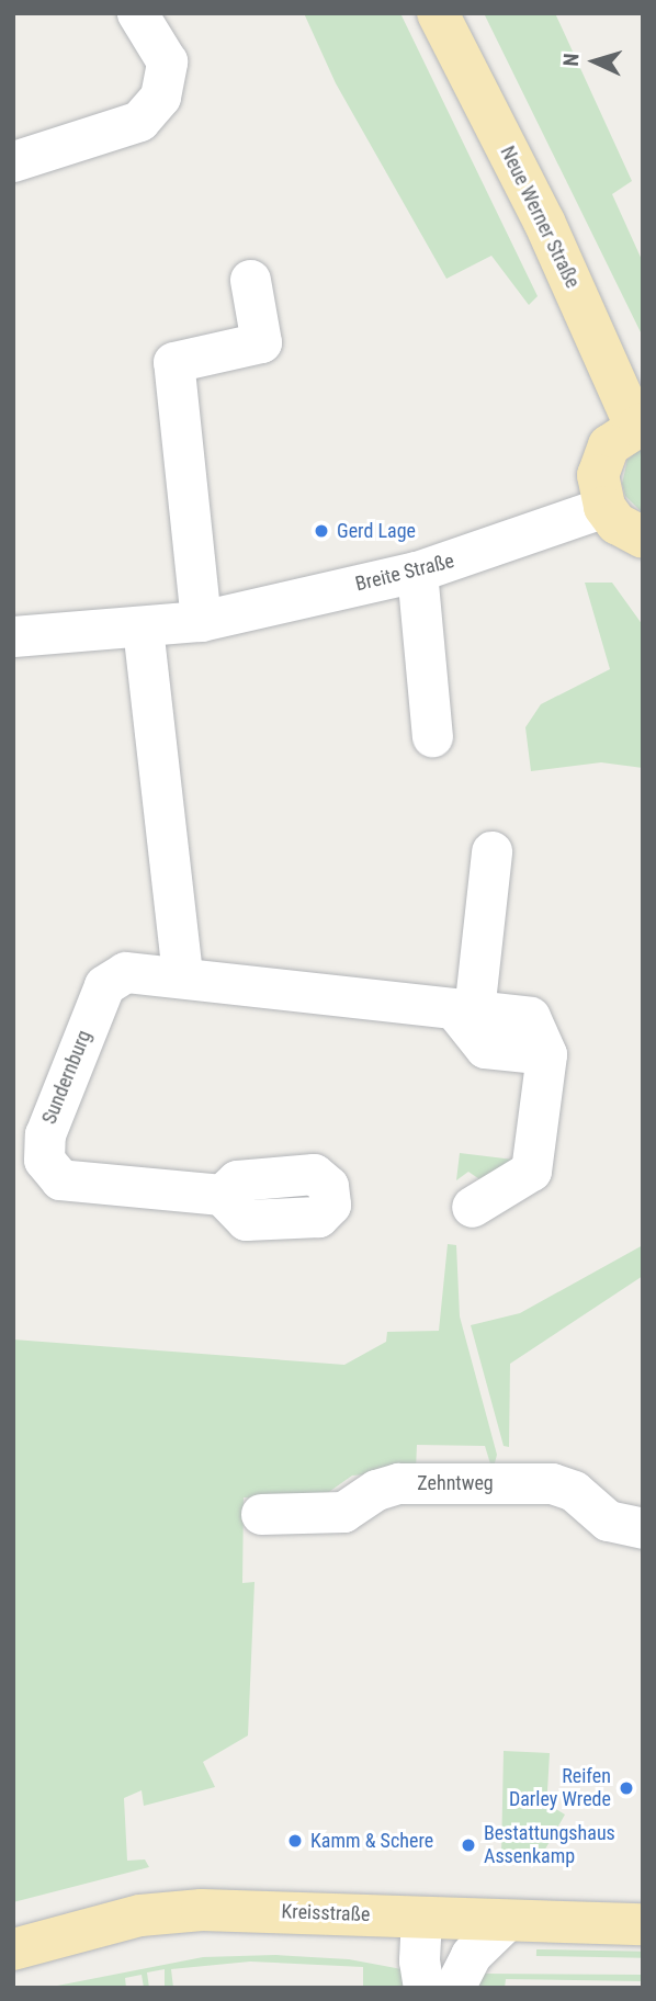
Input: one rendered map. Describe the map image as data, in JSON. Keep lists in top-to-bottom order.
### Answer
{
  "streets": {
    "main road": ["Neue Werner Straße", "Kreisstraße"],
    "street": ["Breite Straße", "Sundernburg", "Zehntweg"]
  },
  "places": [
    "Gerd Lage",
    "Reifen Darley Wrede",
    "Kamm & Schere",
    "Bestattungshaus Assenkamp"
  ],
  "north": "left"
}
